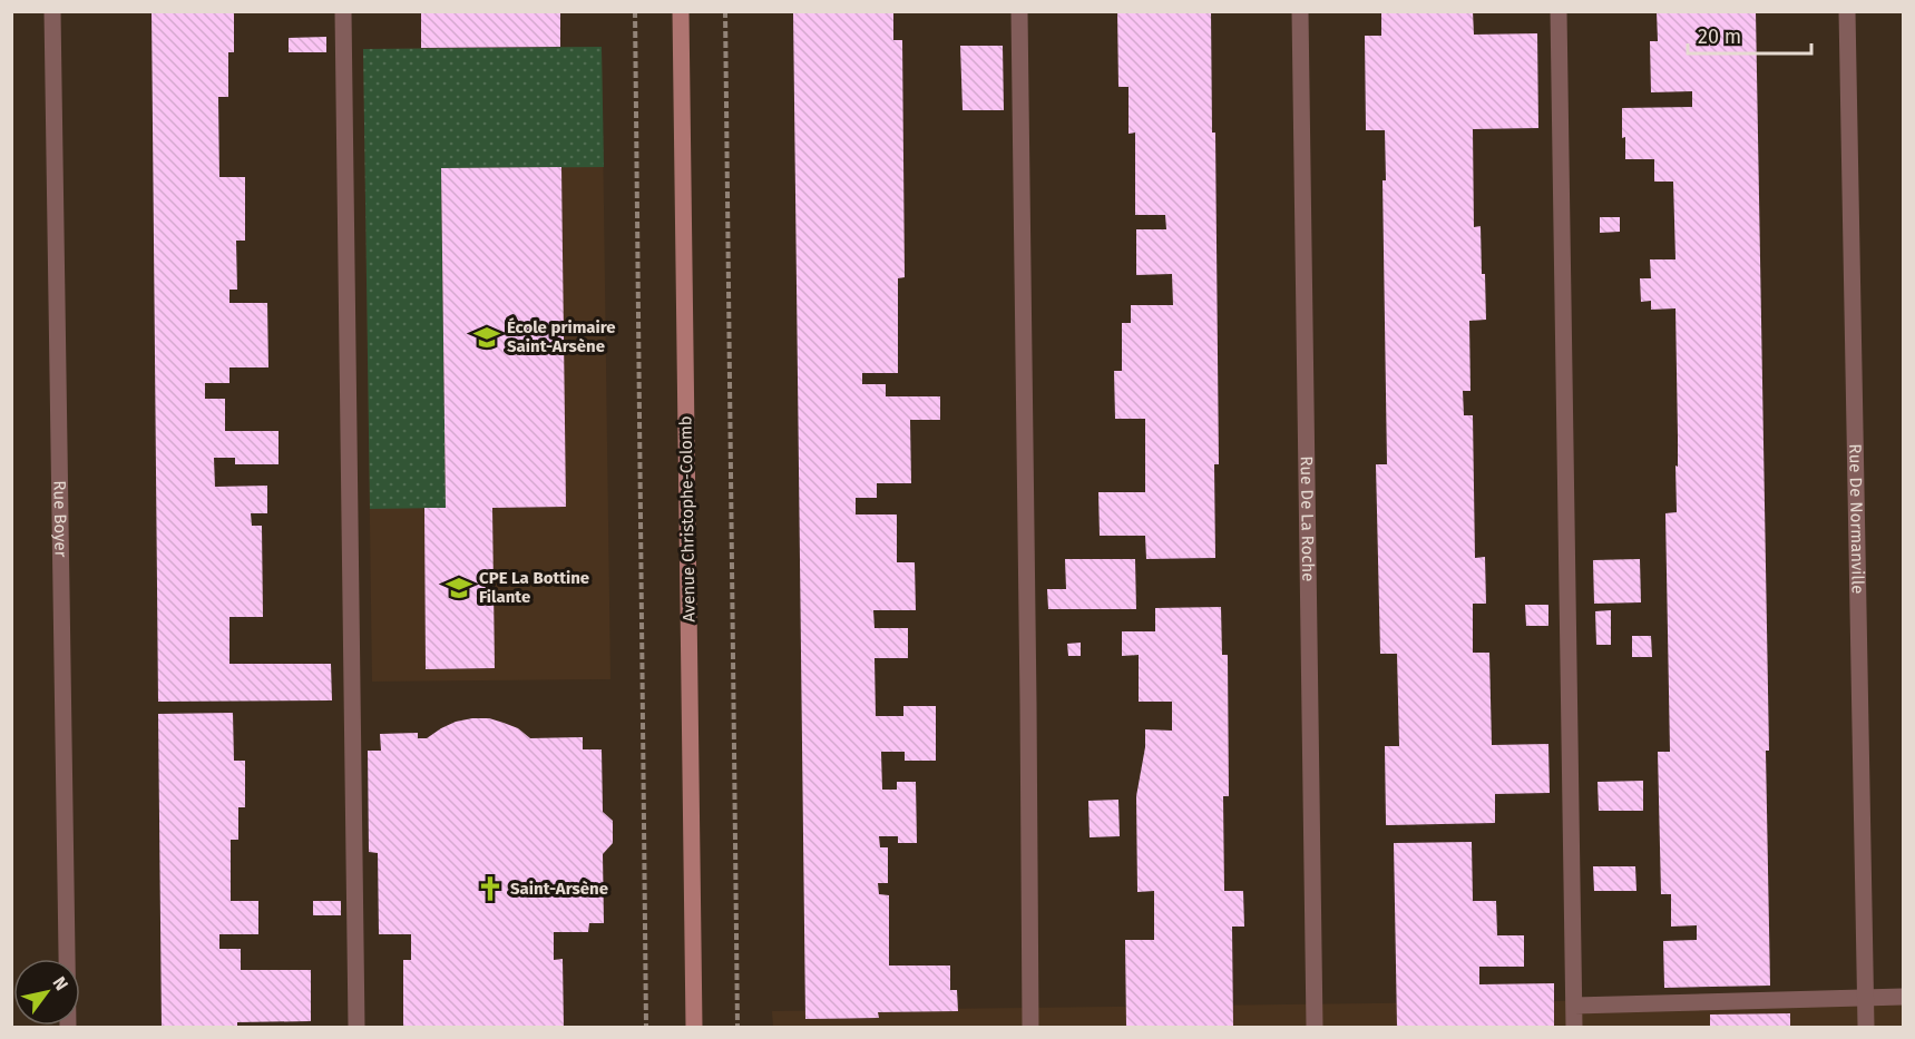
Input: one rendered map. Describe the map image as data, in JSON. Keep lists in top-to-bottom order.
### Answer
{
  "streets": {
    "main road": ["Avenue Christophe-Colomb"],
    "street": ["Rue Boyer", "Rue De La Roche", "Rue De Normanville"]
  },
  "places": {
    "school or university": ["École primaire Saint-Arsène", "CPE La Bottine Filante"],
    "church": ["Saint-Arsène"]
  },
  "scale_bar": "20 m",
  "north": "top right"
}
